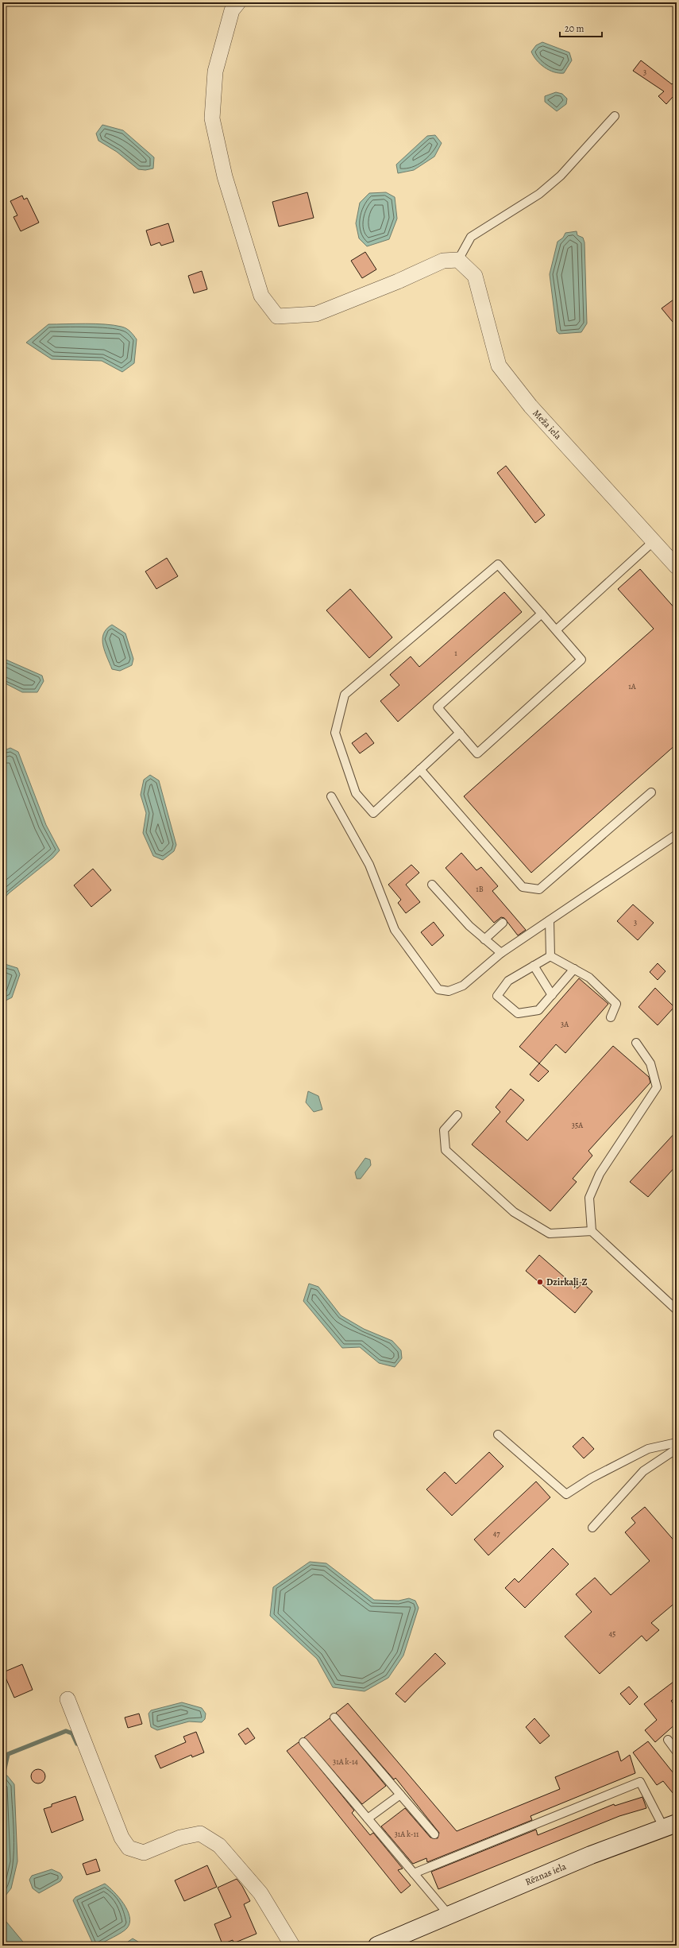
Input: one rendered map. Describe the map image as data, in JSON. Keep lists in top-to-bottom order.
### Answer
{
  "streets": {
    "main road": ["Rēznas iela"],
    "street": ["Meža iela"]
  },
  "places": ["Dzirkaļi-Z"],
  "house_numbers": [
    "3",
    "1",
    "1A",
    "1B",
    "3",
    "3A",
    "35A",
    "47",
    "45",
    "31A k-14",
    "31A k-11"
  ],
  "scale_bar": "20 m"
}
